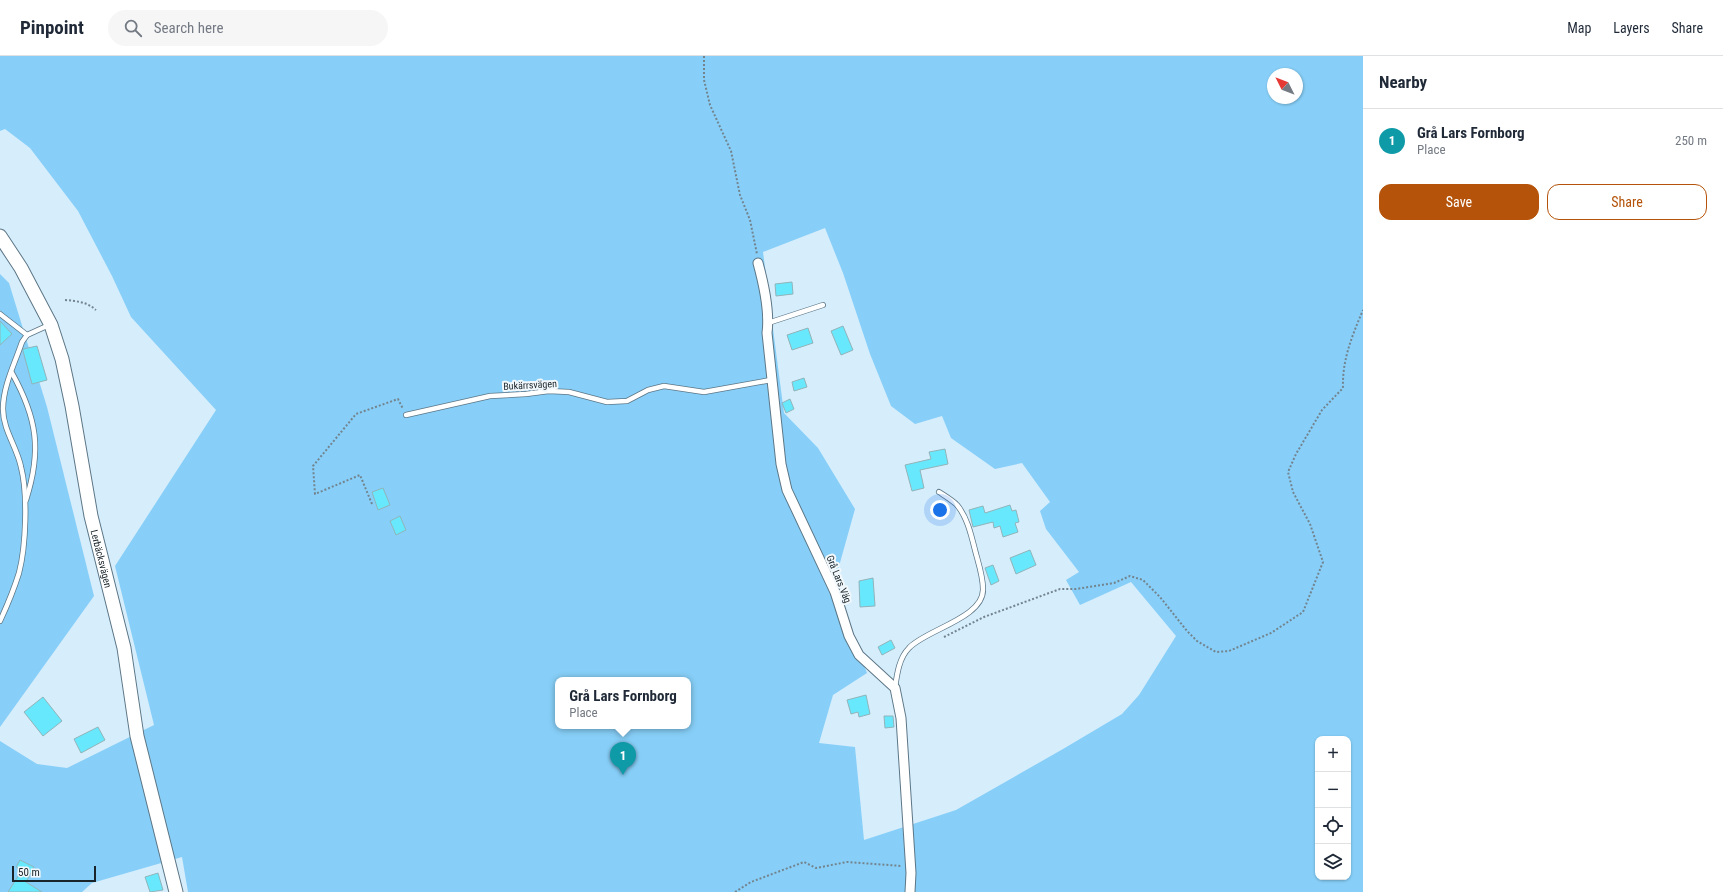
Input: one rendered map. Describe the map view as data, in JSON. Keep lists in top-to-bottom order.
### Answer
{
  "streets": {
    "street": ["Lerbäcksvägen", "Grå Lars Väg"],
    "lane": ["Bukärrsvägen"]
  },
  "crossings": [
    ["Bukärrsvägen", "Grå Lars Väg"]
  ],
  "scale_bar": "50 m",
  "north": "top left",
  "page": {
    "header": "Pinpoint",
    "search": "Search here",
    "nav": ["Map", "Layers", "Share"],
    "heading": "Nearby",
    "list": [
      {
        "mark": "1",
        "name": "Grå Lars Fornborg",
        "note": "Place",
        "value": "250 m"
      }
    ],
    "buttons": ["Save", "Share"],
    "popup": ["Grå Lars Fornborg", "Place"],
    "map_buttons": ["+", "−"],
    "pins": "1",
    "scale": "50 m"
  }
}
